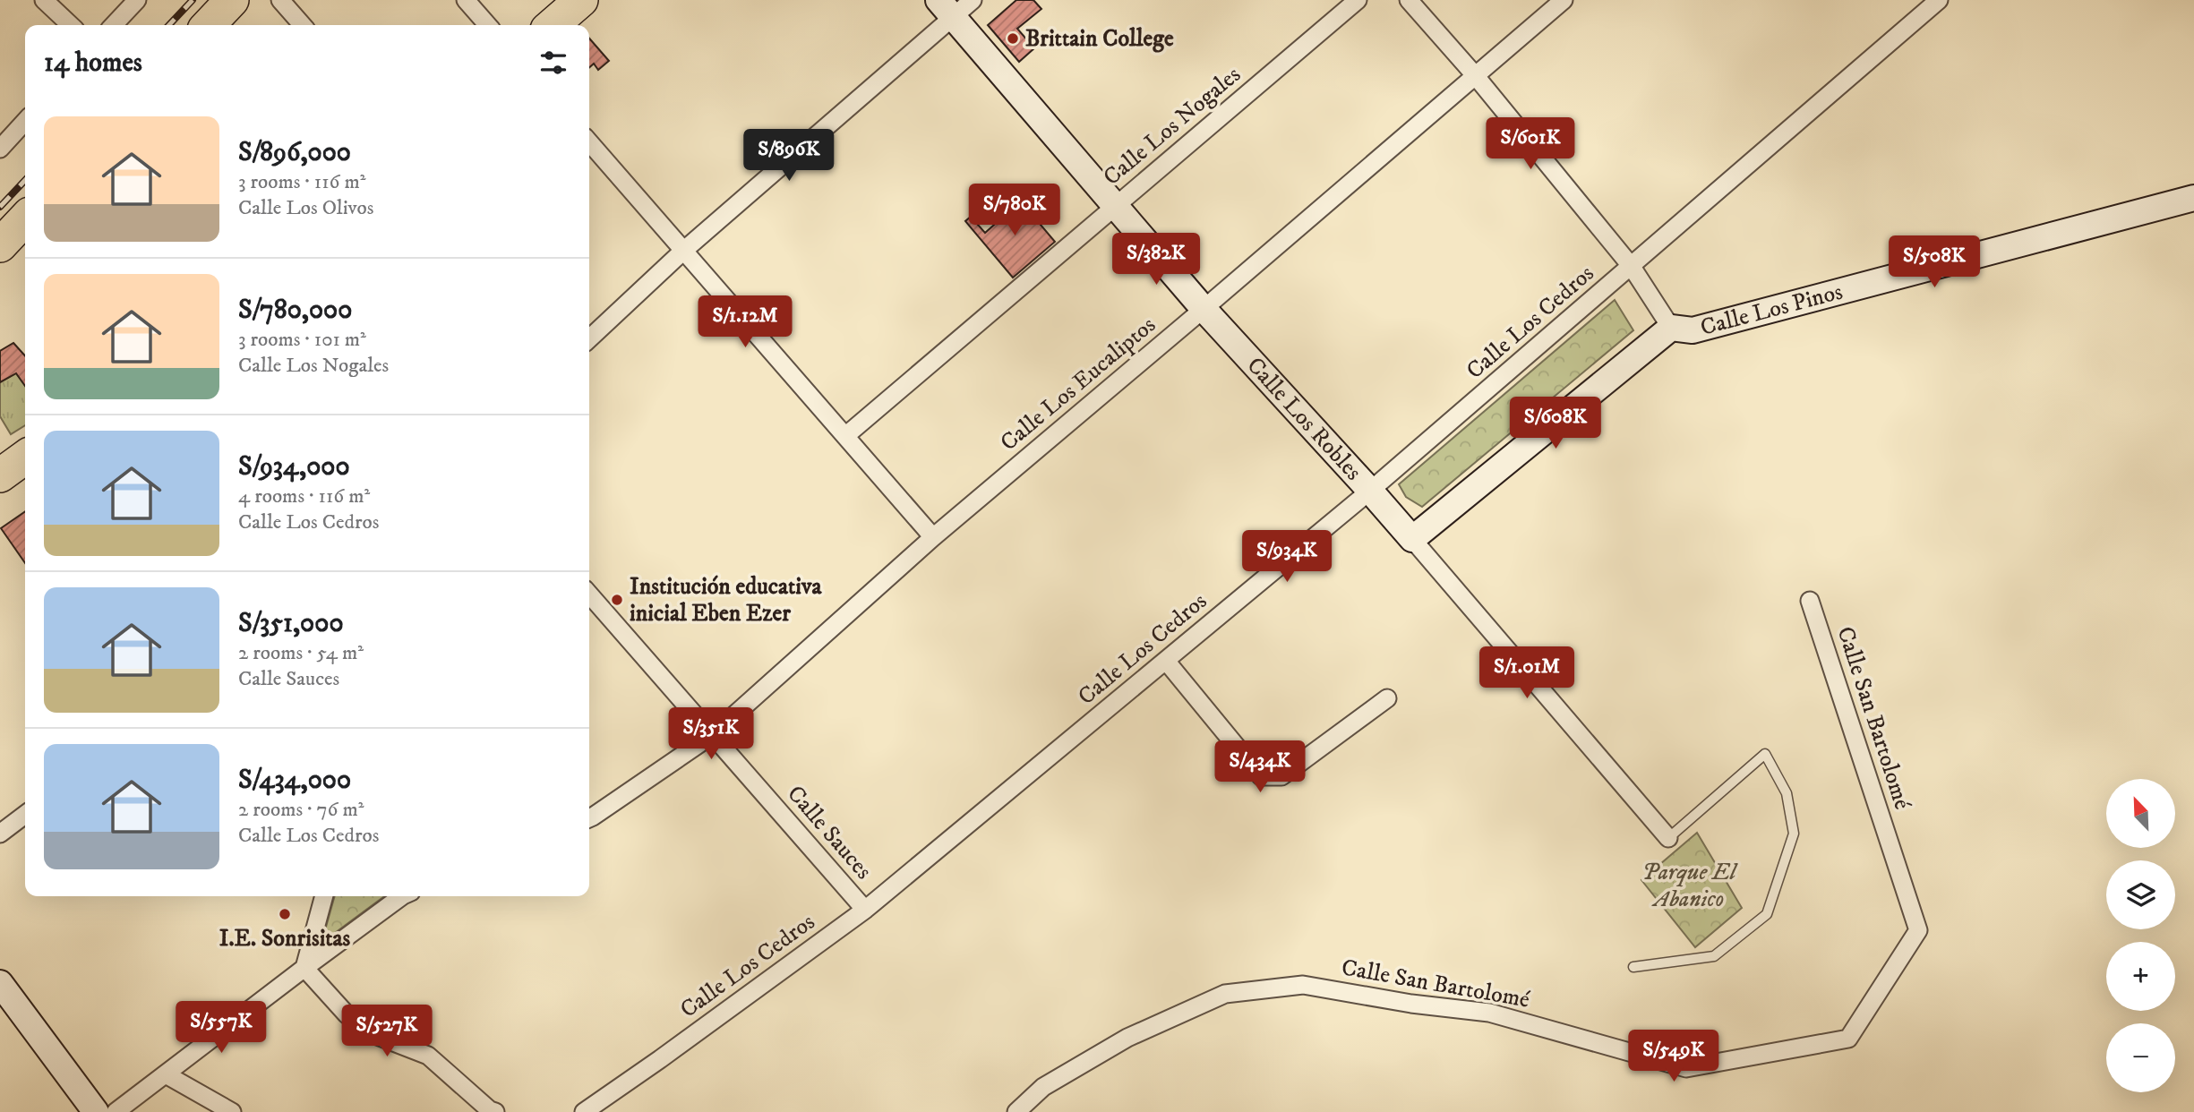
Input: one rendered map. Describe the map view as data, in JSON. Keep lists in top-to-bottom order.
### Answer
{
  "streets": {
    "street": [
      "Calle Los Nogales",
      "Calle Los Pinos",
      "Calle Los Cedros",
      "Calle Los Eucaliptos",
      "Calle Los Robles",
      "Calle San Bartolomé",
      "Calle Sauces"
    ]
  },
  "crossings": [
    ["Calle Los Nogales", "Calle Los Robles"],
    ["Calle Los Pinos", "Calle Los Robles"],
    ["Calle Los Cedros", "Calle Los Robles"],
    ["Calle Los Cedros", "Calle Sauces"],
    ["Calle Los Eucaliptos", "Calle Los Robles"],
    ["Calle Los Eucaliptos", "Calle Sauces"]
  ],
  "parks": ["Parque El Abanico"],
  "places": ["Brittain College", "Institución educativa inicial Eben Ezer", "I.E. Sonrisitas"],
  "north": "top left",
  "page": {
    "heading": "14 homes",
    "list": [
      {
        "name": "S/896,000",
        "note": "3 rooms · 116 m² · Calle Los Olivos"
      },
      {
        "name": "S/780,000",
        "note": "3 rooms · 101 m² · Calle Los Nogales"
      },
      {
        "name": "S/934,000",
        "note": "4 rooms · 116 m² · Calle Los Cedros"
      },
      {
        "name": "S/351,000",
        "note": "2 rooms · 54 m² · Calle Sauces"
      },
      {
        "name": "S/434,000",
        "note": "2 rooms · 76 m² · Calle Los Cedros"
      }
    ],
    "price": [
      "S/601K",
      "S/896K",
      "S/780K",
      "S/382K",
      "S/508K",
      "S/1.12M",
      "S/608K",
      "S/934K",
      "S/1.01M",
      "S/351K",
      "S/434K",
      "S/557K",
      "S/527K",
      "S/549K"
    ],
    "map_buttons": ["+", "−"]
  }
}
